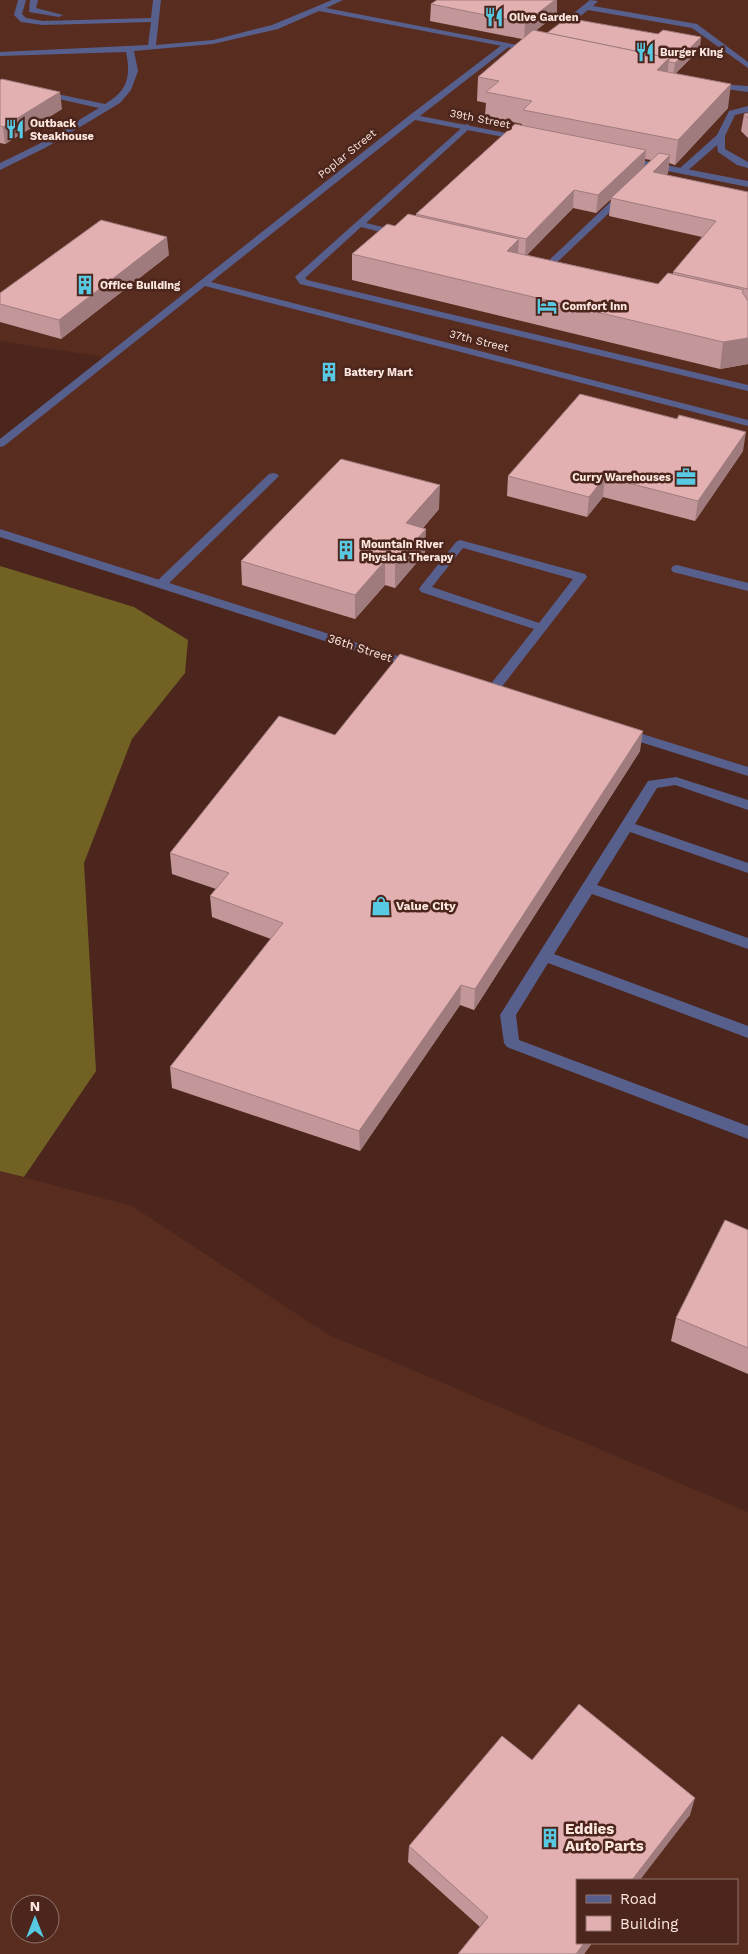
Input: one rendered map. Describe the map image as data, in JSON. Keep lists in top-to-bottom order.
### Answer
{
  "streets": {
    "street": [
      "39th Street",
      "Poplar Street",
      "37th Street",
      "36th Street"
    ]
  },
  "crossings": [
    ["39th Street", "Poplar Street"],
    ["Poplar Street", "37th Street"]
  ],
  "places": {
    "restaurant": ["Olive Garden", "Burger King", "Outback Steakhouse"],
    "building": [
      "Office Building",
      "Battery Mart",
      "Mountain River Physical Therapy",
      "Eddies Auto Parts"
    ],
    "hotel": ["Comfort Inn"],
    "office": ["Curry Warehouses"],
    "shop": ["Value City"]
  },
  "legend": ["Road", "Building"],
  "north": "top"
}
